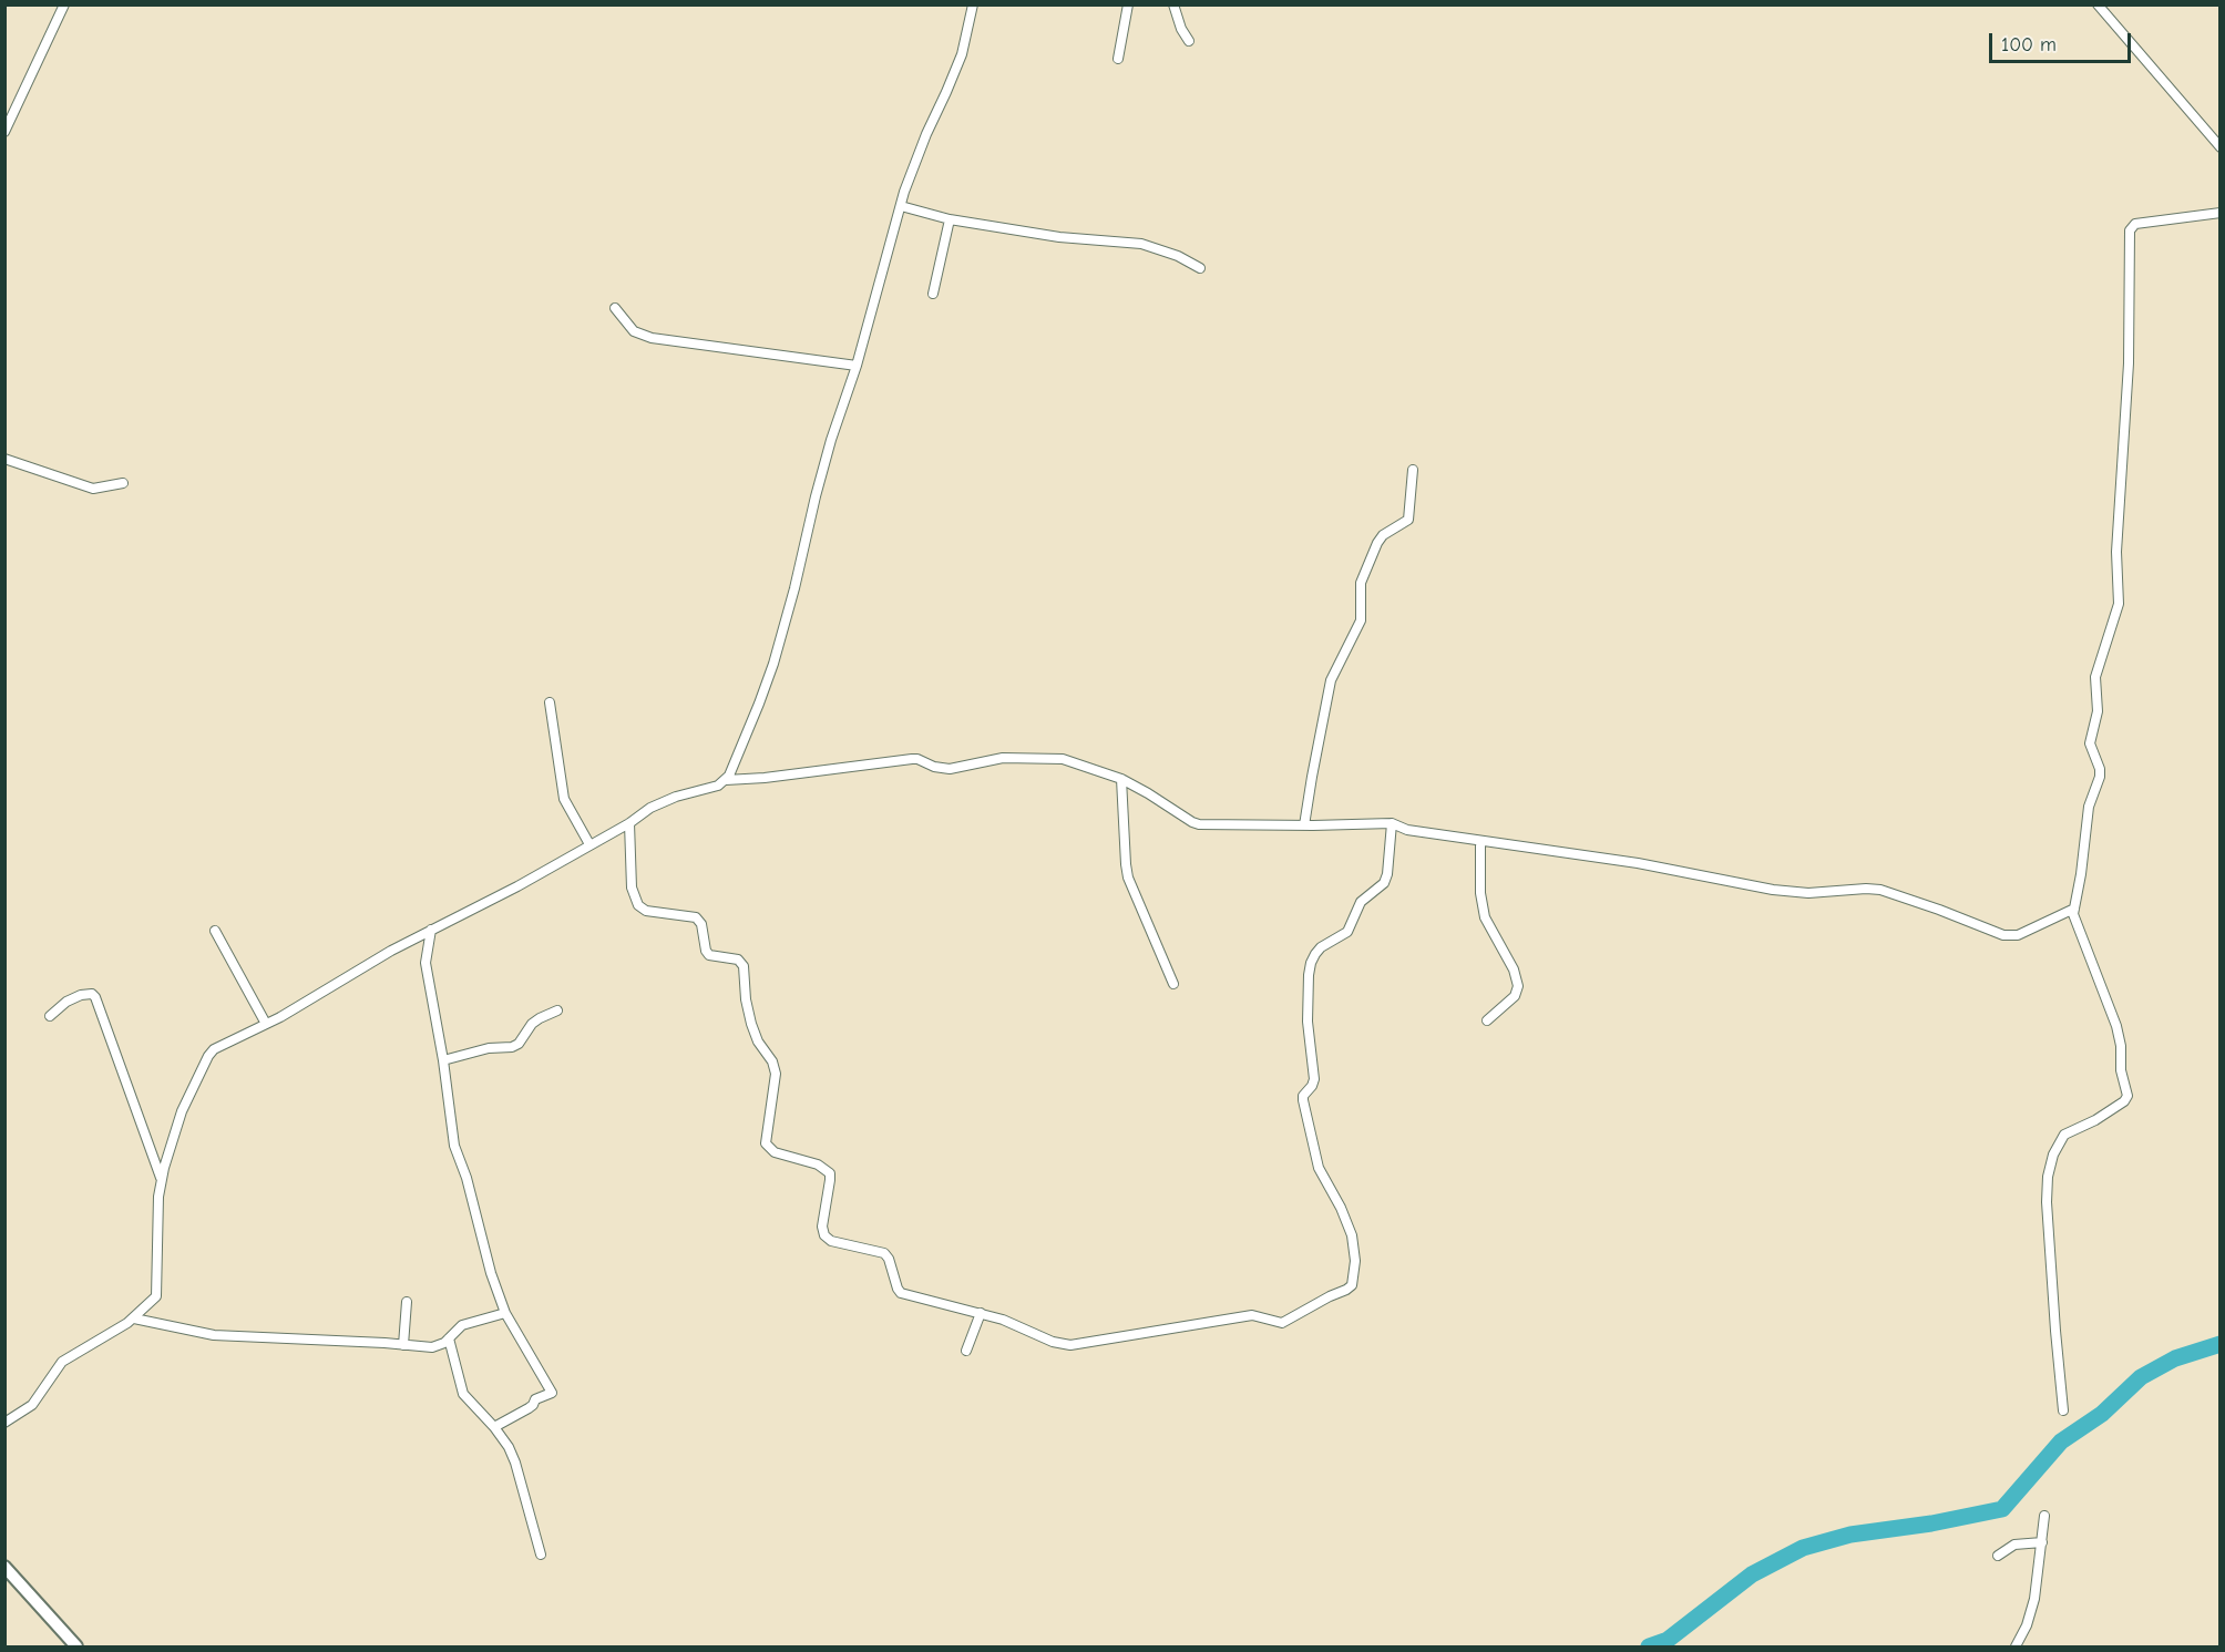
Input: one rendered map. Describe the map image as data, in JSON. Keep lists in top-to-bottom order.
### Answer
{
  "scale_bar": "100 m"
}
